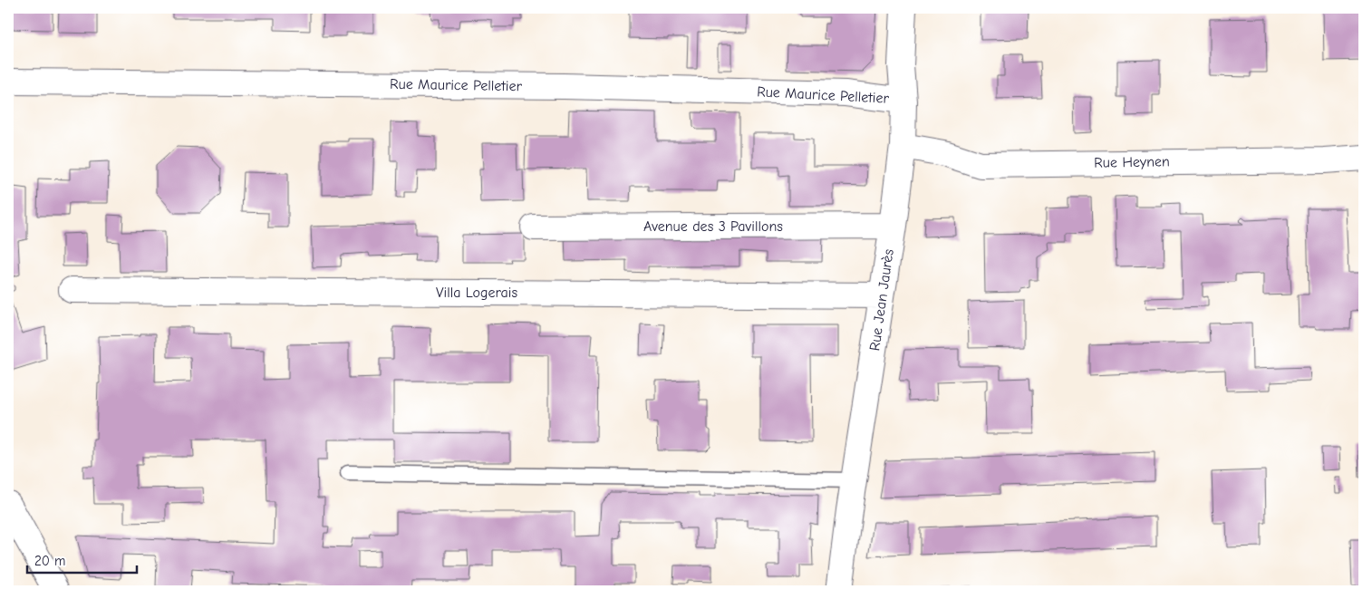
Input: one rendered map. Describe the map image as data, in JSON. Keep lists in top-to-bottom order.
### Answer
{
  "streets": {
    "street": [
      "Rue Maurice Pelletier",
      "Rue Heynen",
      "Avenue des 3 Pavillons",
      "Villa Logerais",
      "Rue Jean Jaurès"
    ]
  },
  "crossings": [
    ["Rue Maurice Pelletier", "Rue Jean Jaurès"],
    ["Rue Heynen", "Rue Jean Jaurès"],
    ["Avenue des 3 Pavillons", "Rue Jean Jaurès"],
    ["Villa Logerais", "Rue Jean Jaurès"]
  ],
  "scale_bar": "20 m"
}
